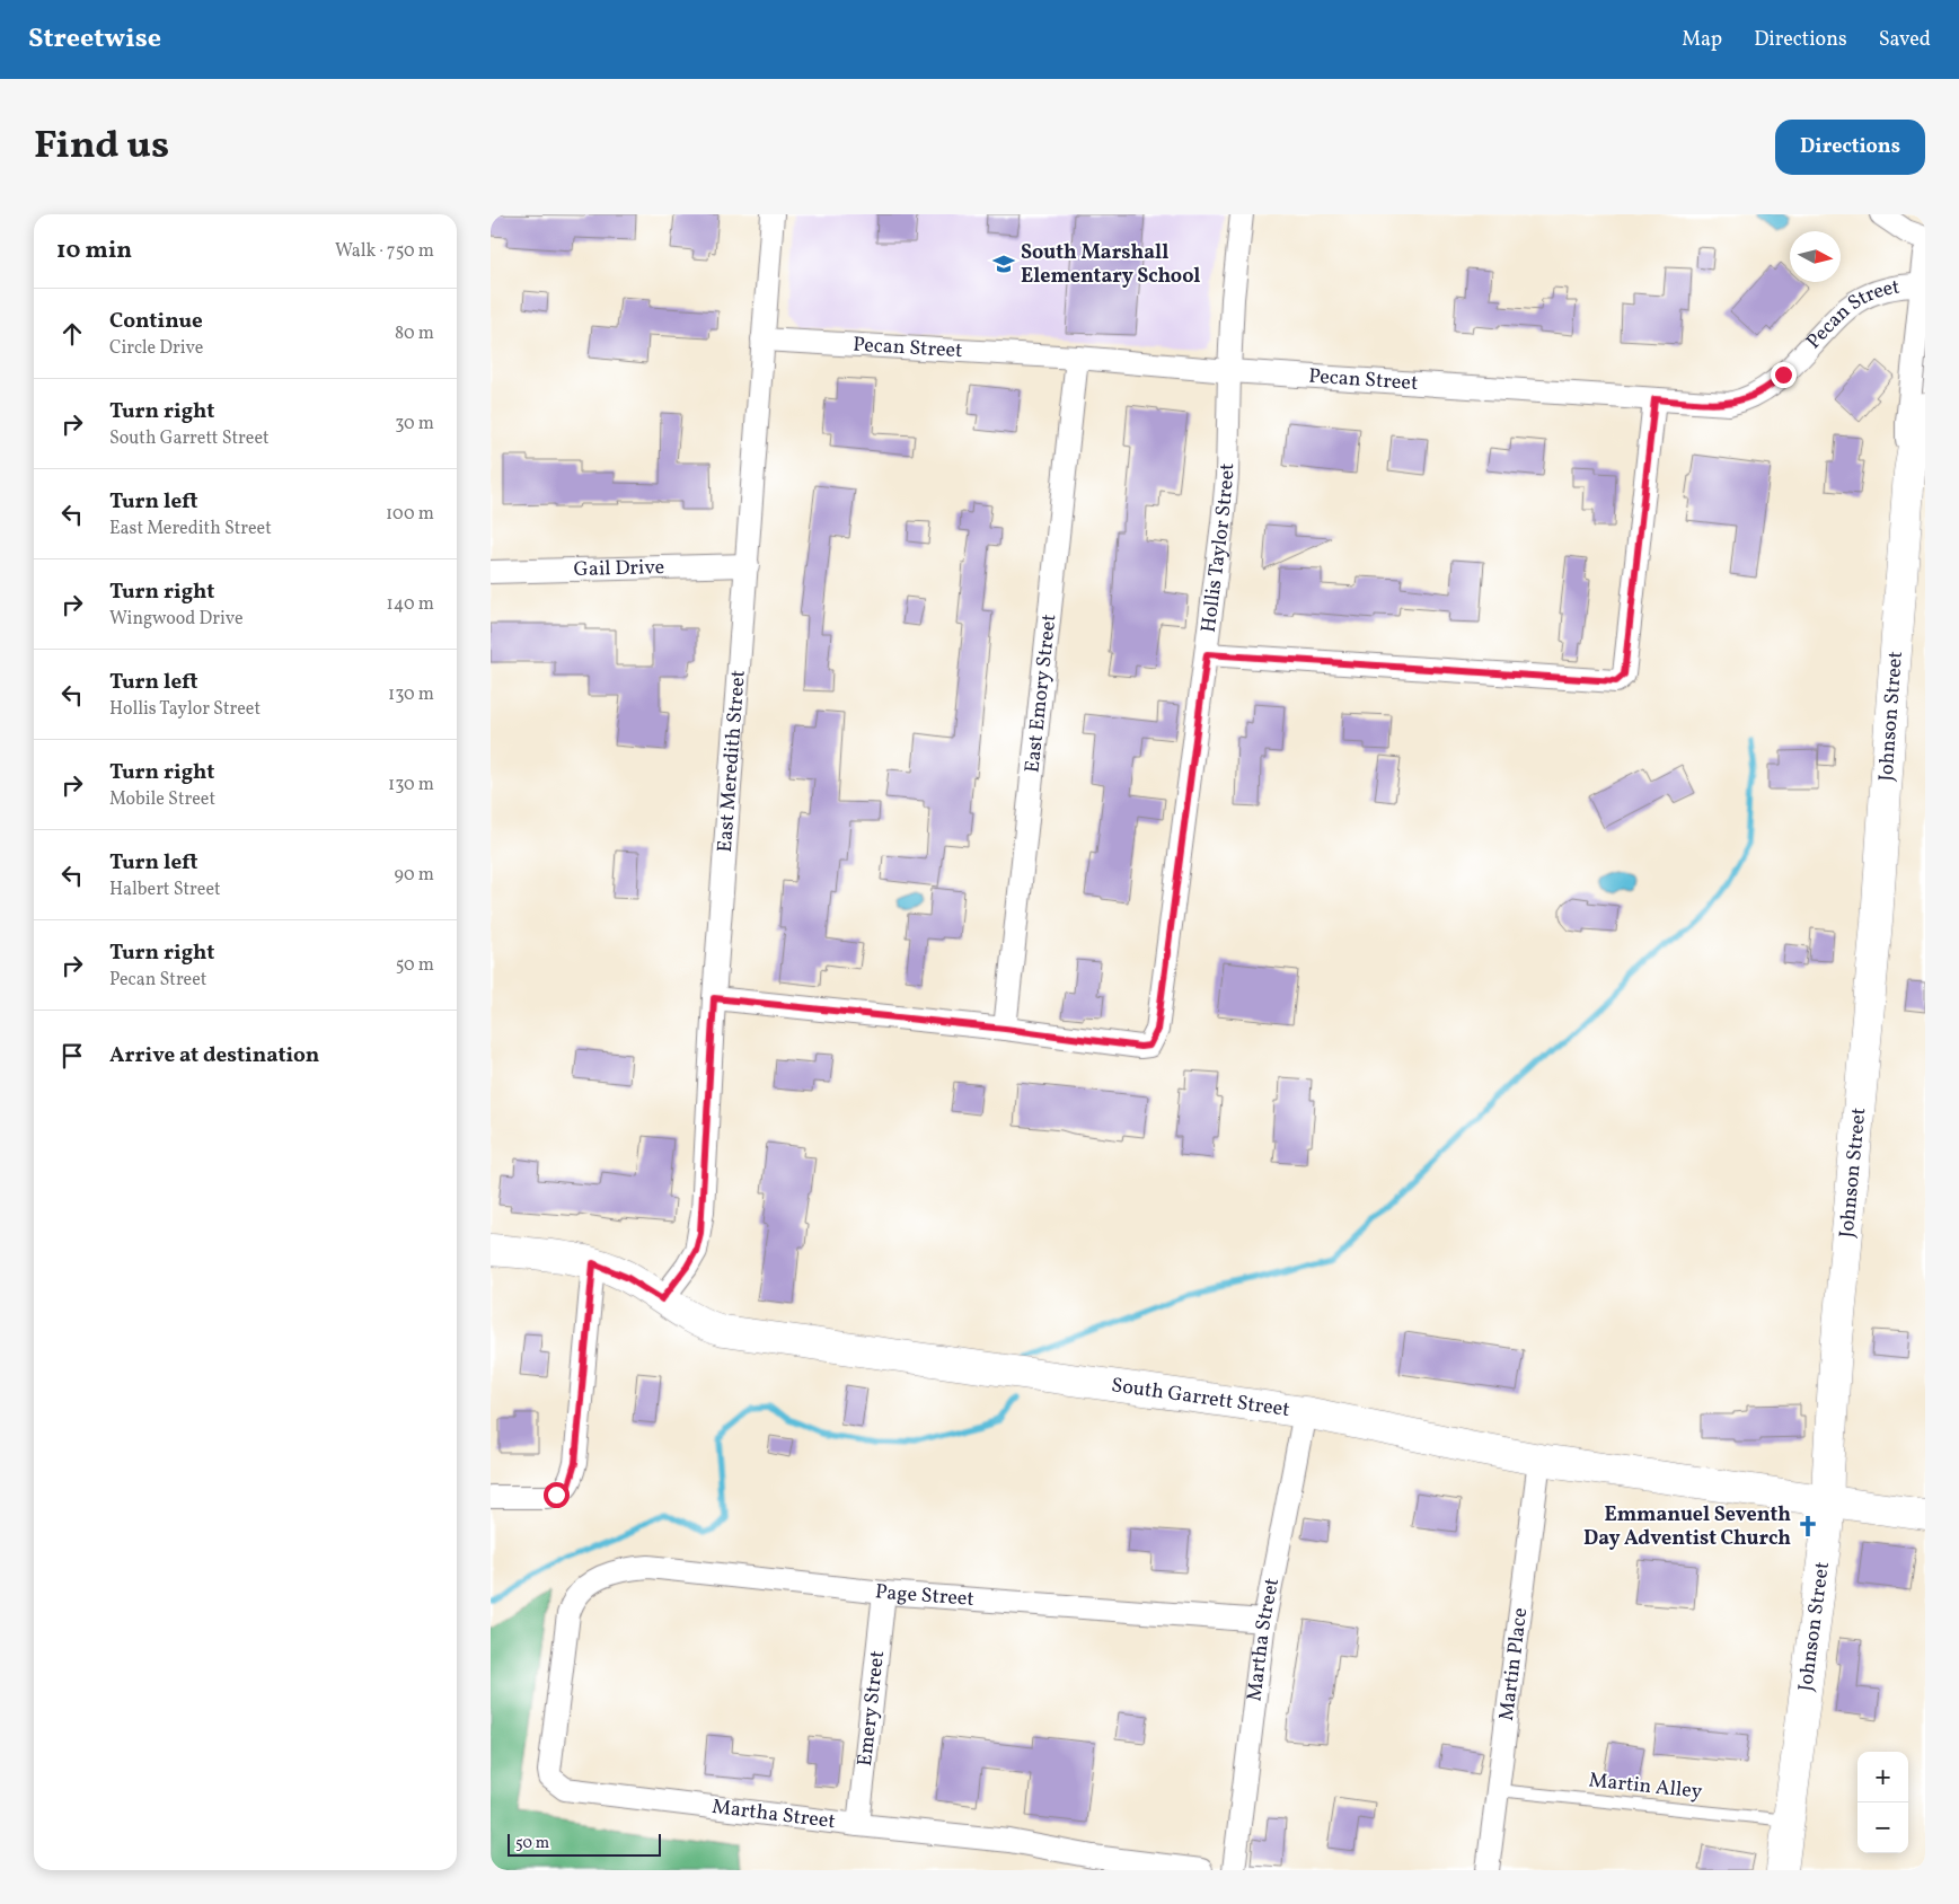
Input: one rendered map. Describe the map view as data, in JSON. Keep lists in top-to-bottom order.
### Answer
{
  "streets": {
    "street": [
      "Pecan Street",
      "Hollis Taylor Street",
      "Gail Drive",
      "East Emory Street",
      "Johnson Street",
      "East Meredith Street",
      "South Garrett Street",
      "Page Street",
      "Martha Street",
      "Martin Place",
      "Emery Street"
    ],
    "lane": ["Martin Alley"]
  },
  "crossings": [
    ["Pecan Street", "Hollis Taylor Street"],
    ["Pecan Street", "East Emory Street"],
    ["Pecan Street", "Johnson Street"],
    ["Pecan Street", "East Meredith Street"],
    ["Hollis Taylor Street", "East Emory Street"],
    ["Gail Drive", "East Meredith Street"],
    ["Johnson Street", "South Garrett Street"],
    ["Johnson Street", "Martin Alley"],
    ["East Meredith Street", "South Garrett Street"],
    ["South Garrett Street", "Martha Street"],
    ["South Garrett Street", "Martin Place"],
    ["Page Street", "Martha Street"],
    ["Page Street", "Emery Street"],
    ["Martha Street", "Emery Street"],
    ["Martin Place", "Martin Alley"]
  ],
  "places": {
    "school or university": ["South Marshall Elementary School"],
    "church": ["Emmanuel Seventh Day Adventist Church"]
  },
  "scale_bar": "50 m",
  "north": "right",
  "page": {
    "header": "Streetwise",
    "nav": ["Map", "Directions", "Saved"],
    "title": "Find us",
    "buttons": "Directions",
    "heading": ["10 min", "Walk · 750 m"],
    "list": [
      ["Continue", "Circle Drive", "80 m"],
      ["Turn right", "South Garrett Street", "30 m"],
      ["Turn left", "East Meredith Street", "100 m"],
      ["Turn right", "Wingwood Drive", "140 m"],
      ["Turn left", "Hollis Taylor Street", "130 m"],
      ["Turn right", "Mobile Street", "130 m"],
      ["Turn left", "Halbert Street", "90 m"],
      ["Turn right", "Pecan Street", "50 m"],
      "Arrive at destination"
    ],
    "map_buttons": ["+", "−"],
    "scale": "50 m"
  }
}
